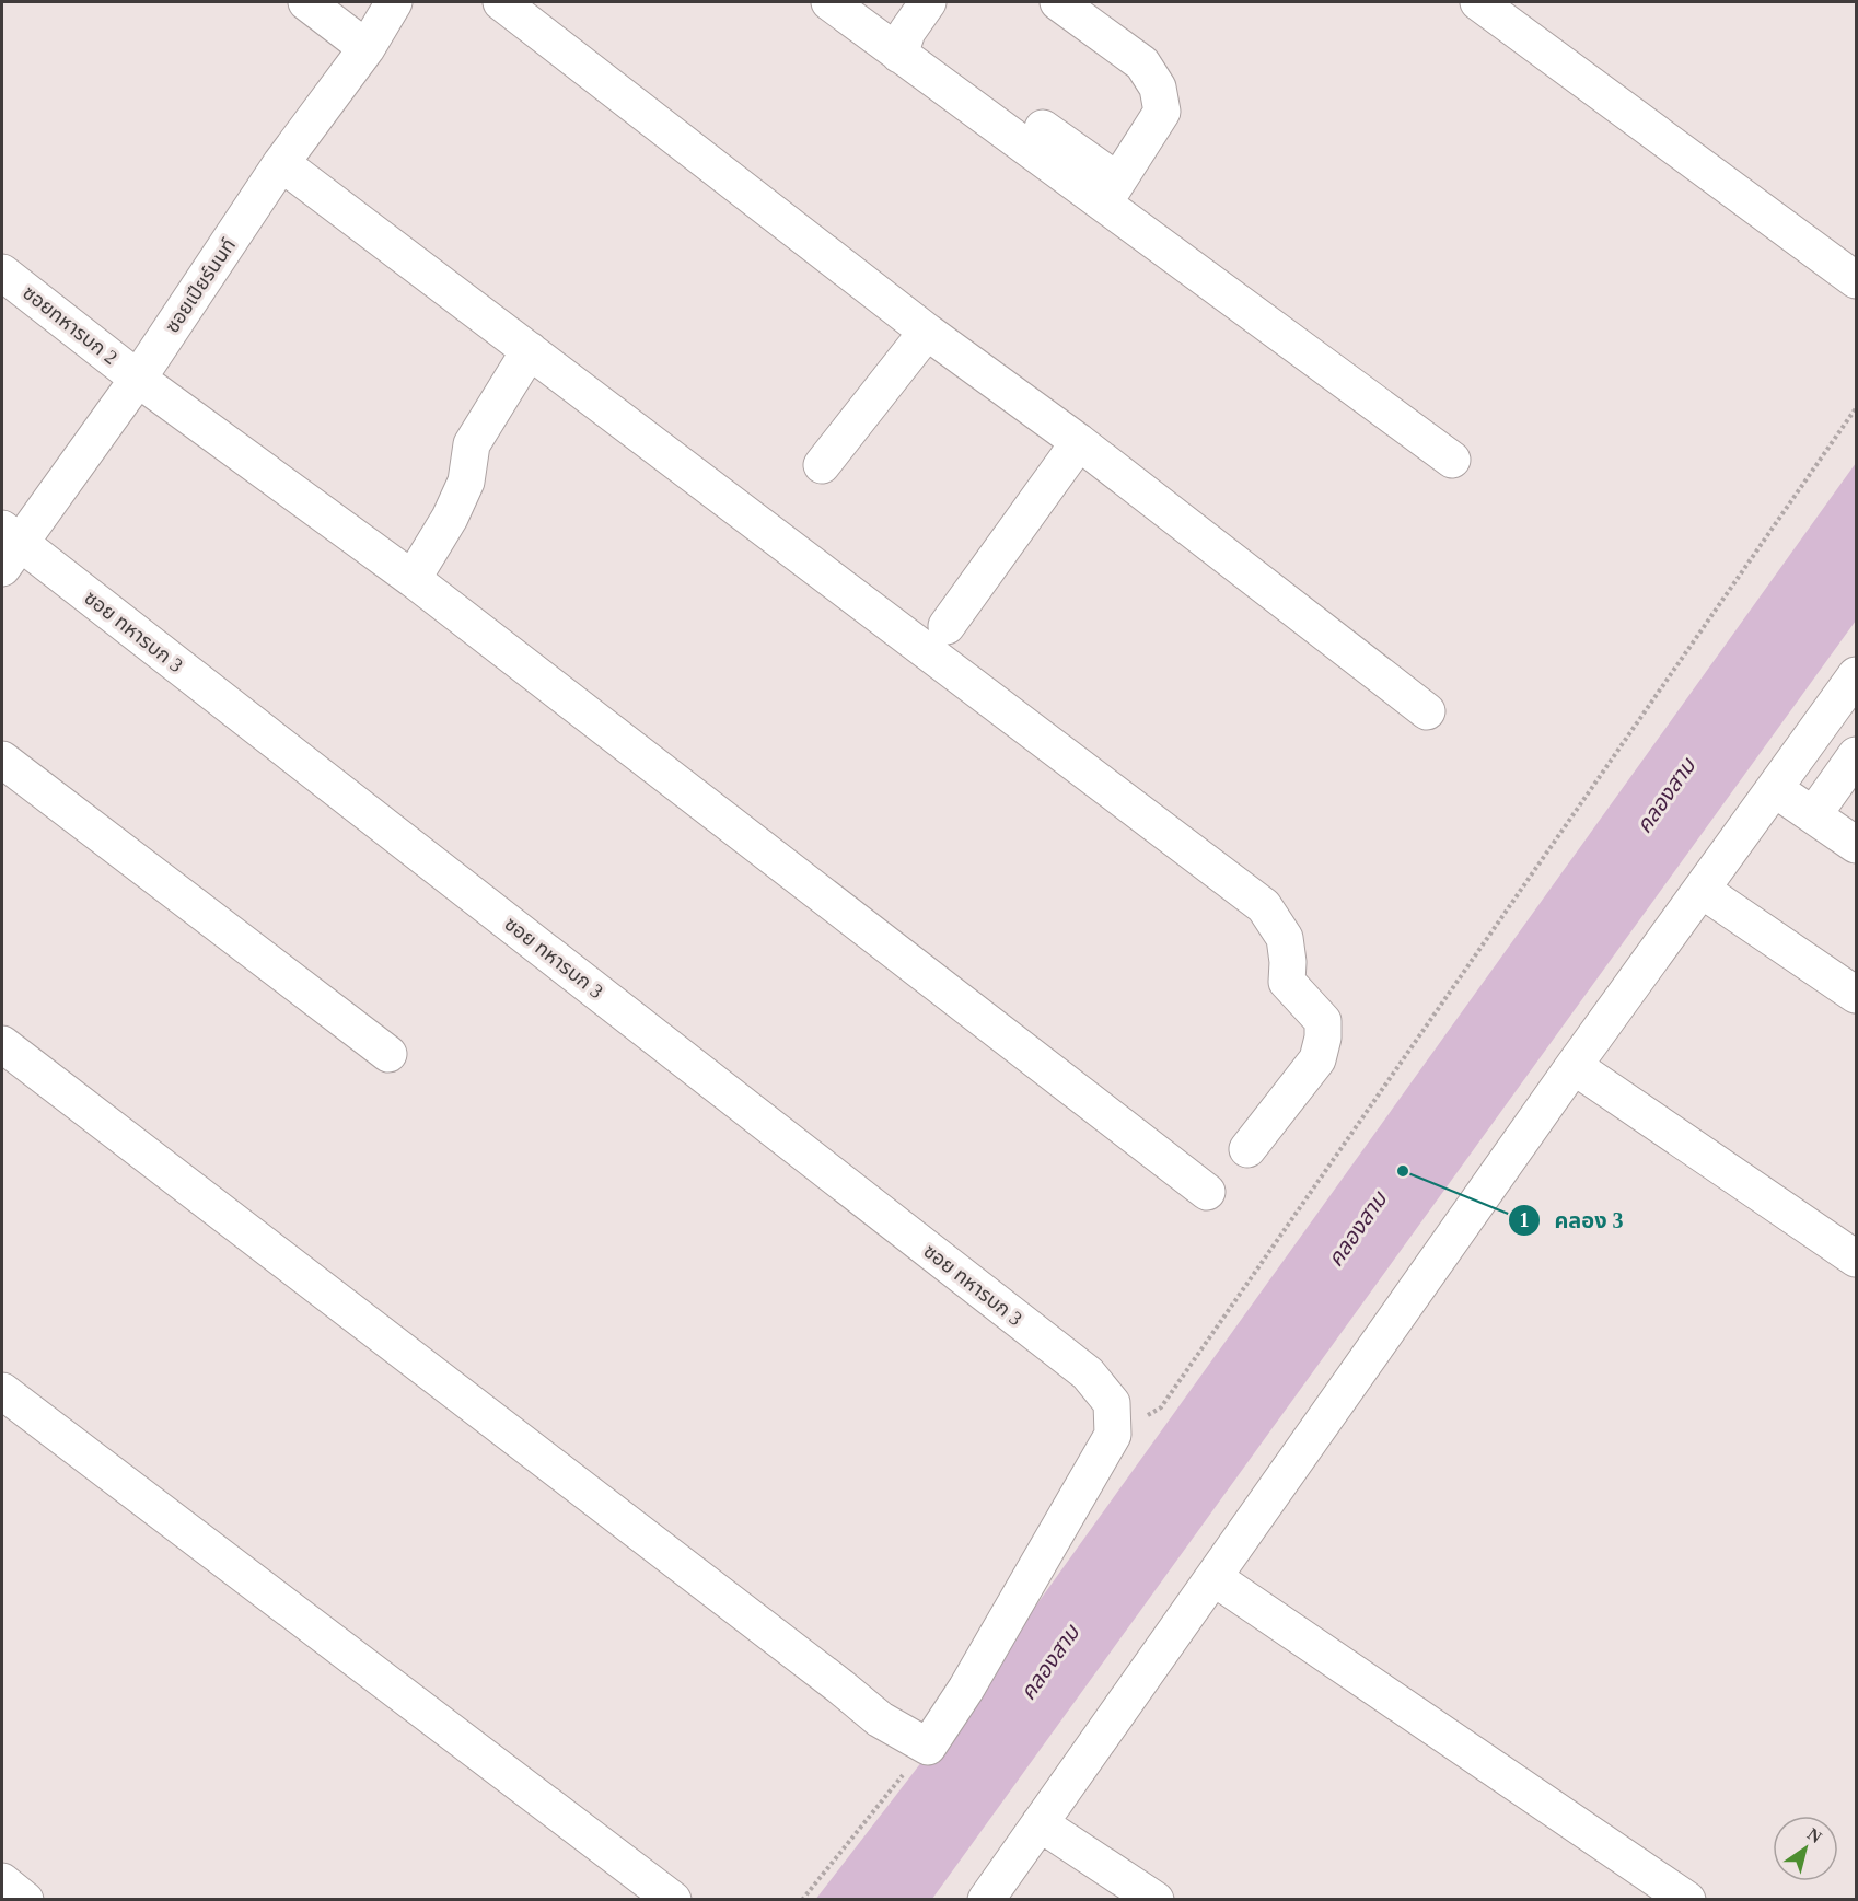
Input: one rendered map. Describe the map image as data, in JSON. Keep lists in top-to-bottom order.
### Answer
{
  "streets": {
    "street": ["ซอยเปียร์นนท์", "ซอยทหารบก 2", "ซอย ทหารบก 3"]
  },
  "crossings": [
    ["ซอยเปียร์นนท์", "ซอยทหารบก 2"],
    ["ซอยเปียร์นนท์", "ซอย ทหารบก 3"]
  ],
  "water": ["คลองสาม"],
  "places": ["คลอง 3"],
  "north": "top right"
}
